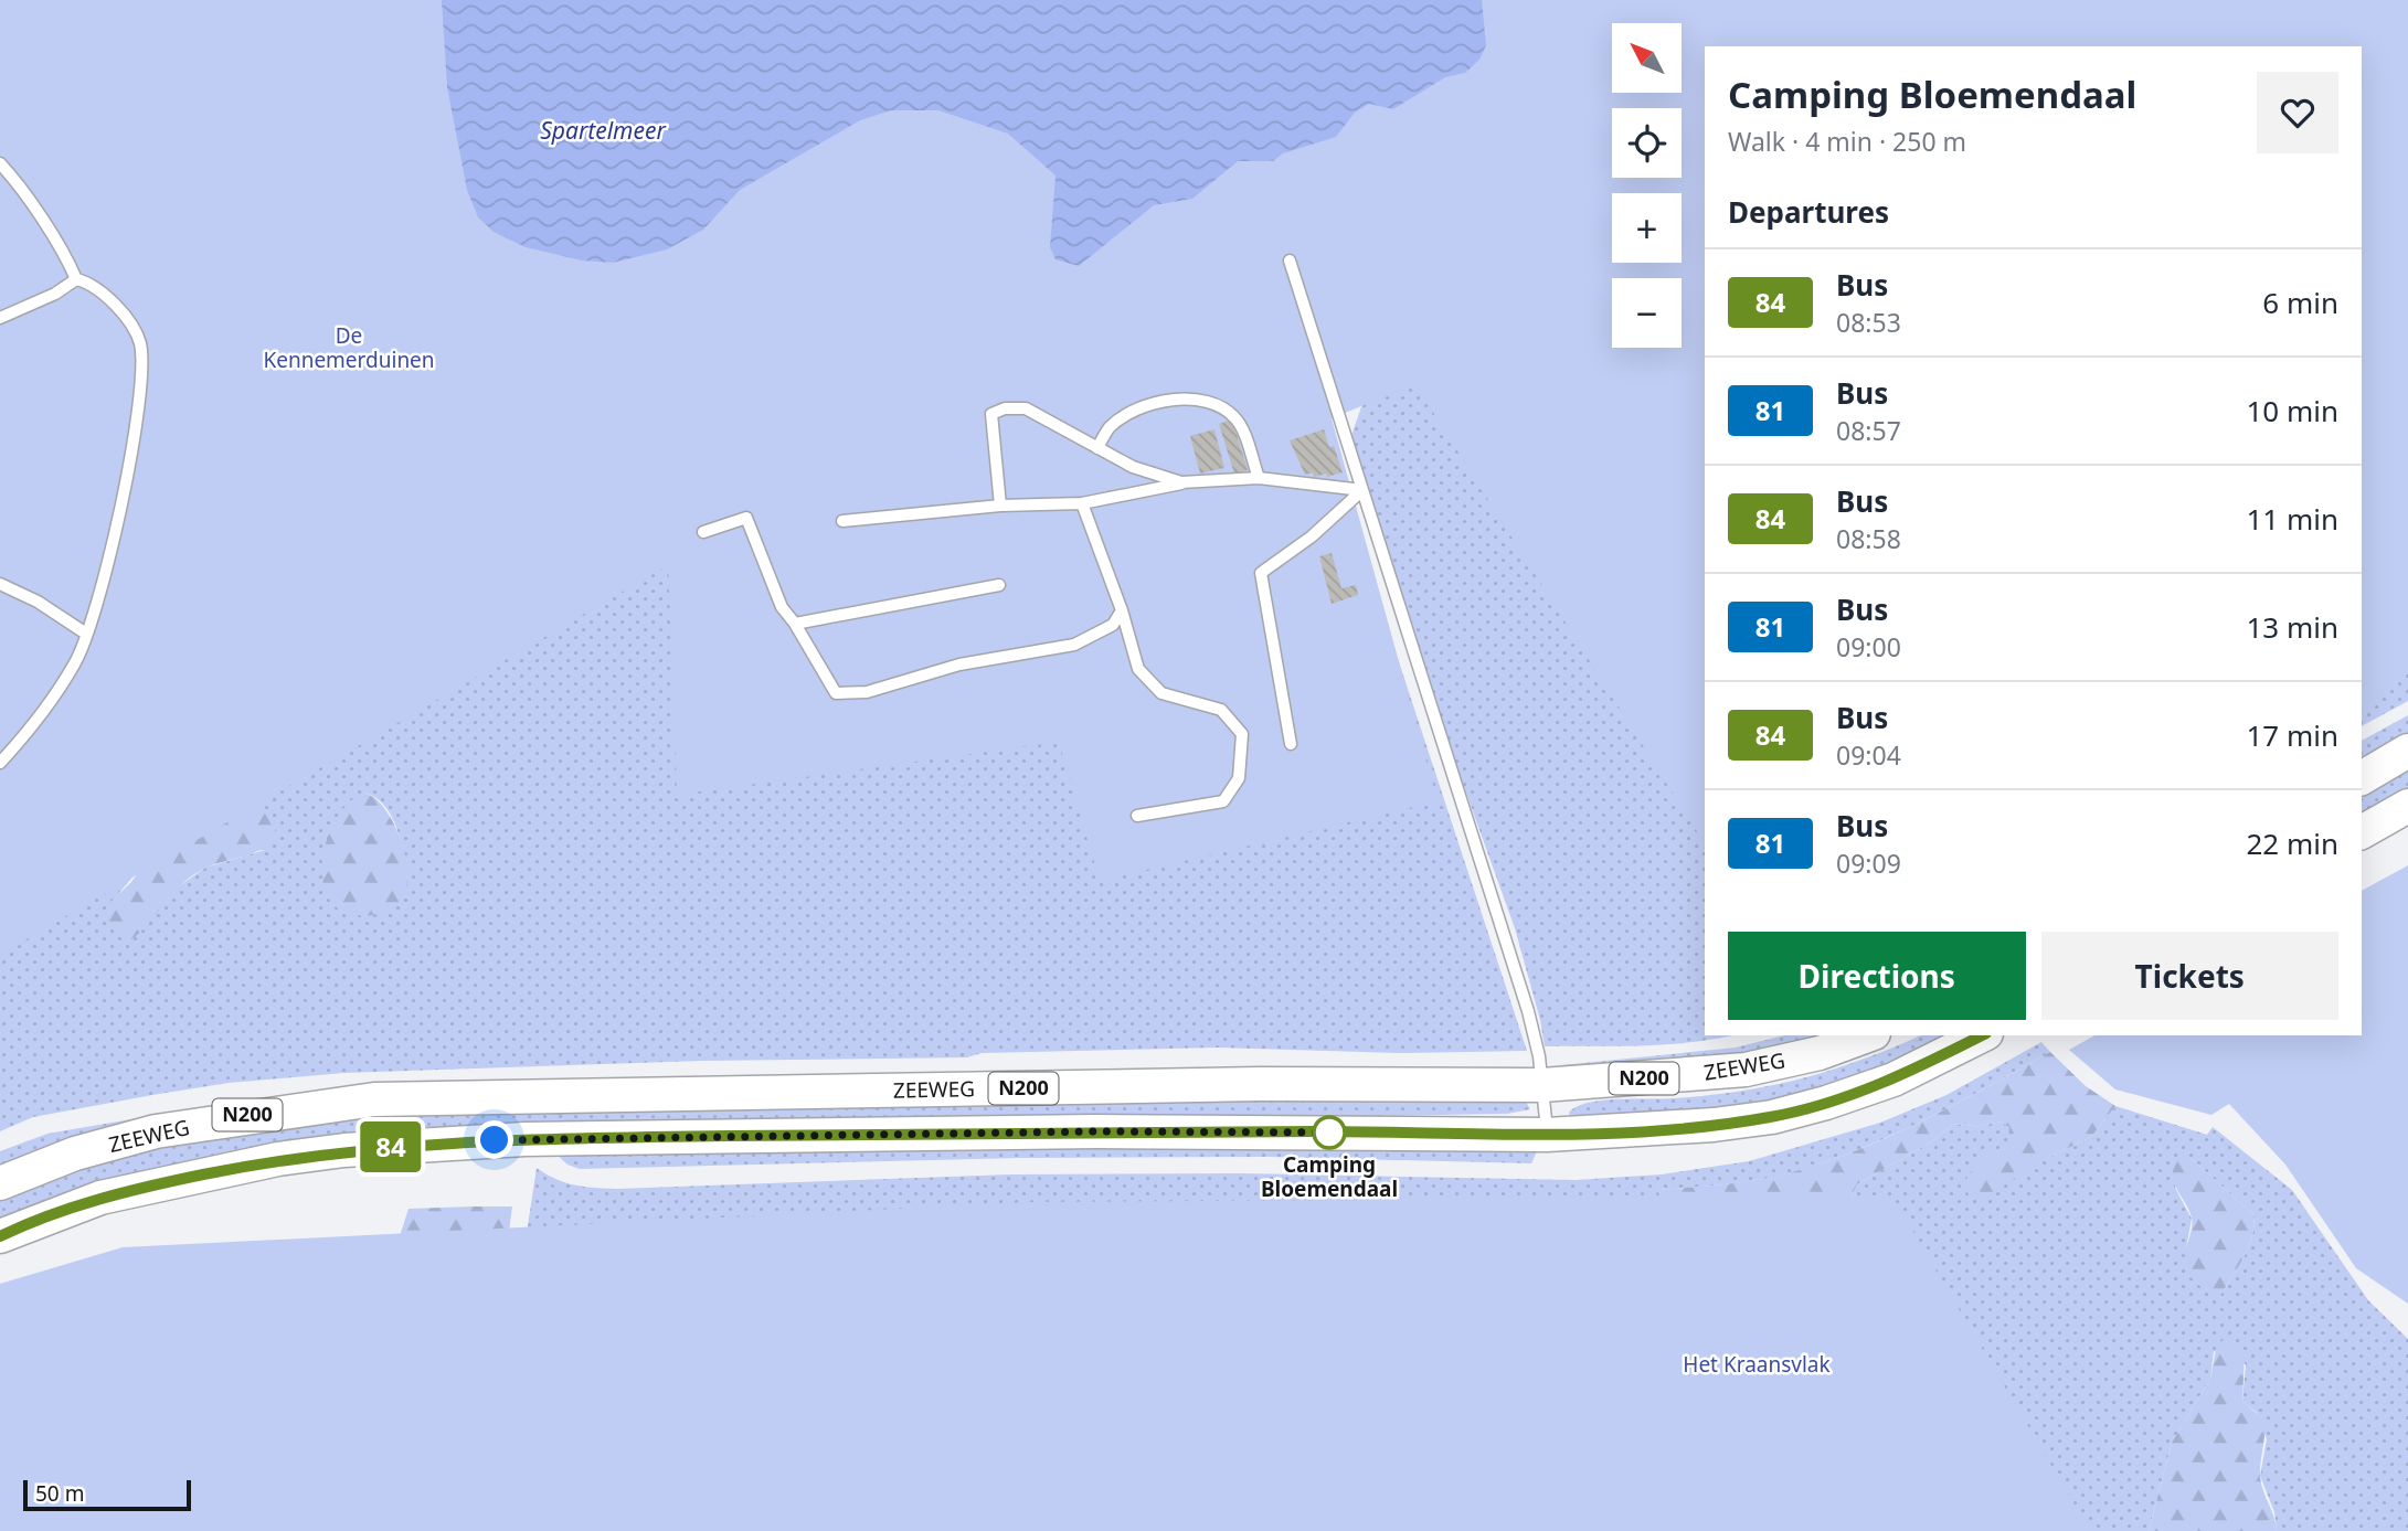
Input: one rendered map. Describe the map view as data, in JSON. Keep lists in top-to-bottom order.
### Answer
{
  "streets": {
    "main road": ["ZEEWEG", "N200"]
  },
  "water": ["Spartelmeer"],
  "parks": ["De Kennemerduinen", "Het Kraansvlak"],
  "places": ["Camping Bloemendaal"],
  "lines": ["bus line 84"],
  "scale_bar": "50 m",
  "north": "top left",
  "page": {
    "on_map": "84",
    "map_buttons": ["+", "−"],
    "heading": [
      ["Camping Bloemendaal", "Walk · 4 min · 250 m"],
      "Departures"
    ],
    "list": [
      {
        "mark": "84",
        "name": "Bus",
        "note": "08:53",
        "value": "6 min"
      },
      {
        "mark": "81",
        "name": "Bus",
        "note": "08:57",
        "value": "10 min"
      },
      {
        "mark": "84",
        "name": "Bus",
        "note": "08:58",
        "value": "11 min"
      },
      {
        "mark": "81",
        "name": "Bus",
        "note": "09:00",
        "value": "13 min"
      },
      {
        "mark": "84",
        "name": "Bus",
        "note": "09:04",
        "value": "17 min"
      },
      {
        "mark": "81",
        "name": "Bus",
        "note": "09:09",
        "value": "22 min"
      }
    ],
    "buttons": ["Directions", "Tickets"],
    "scale": "50 m"
  }
}
